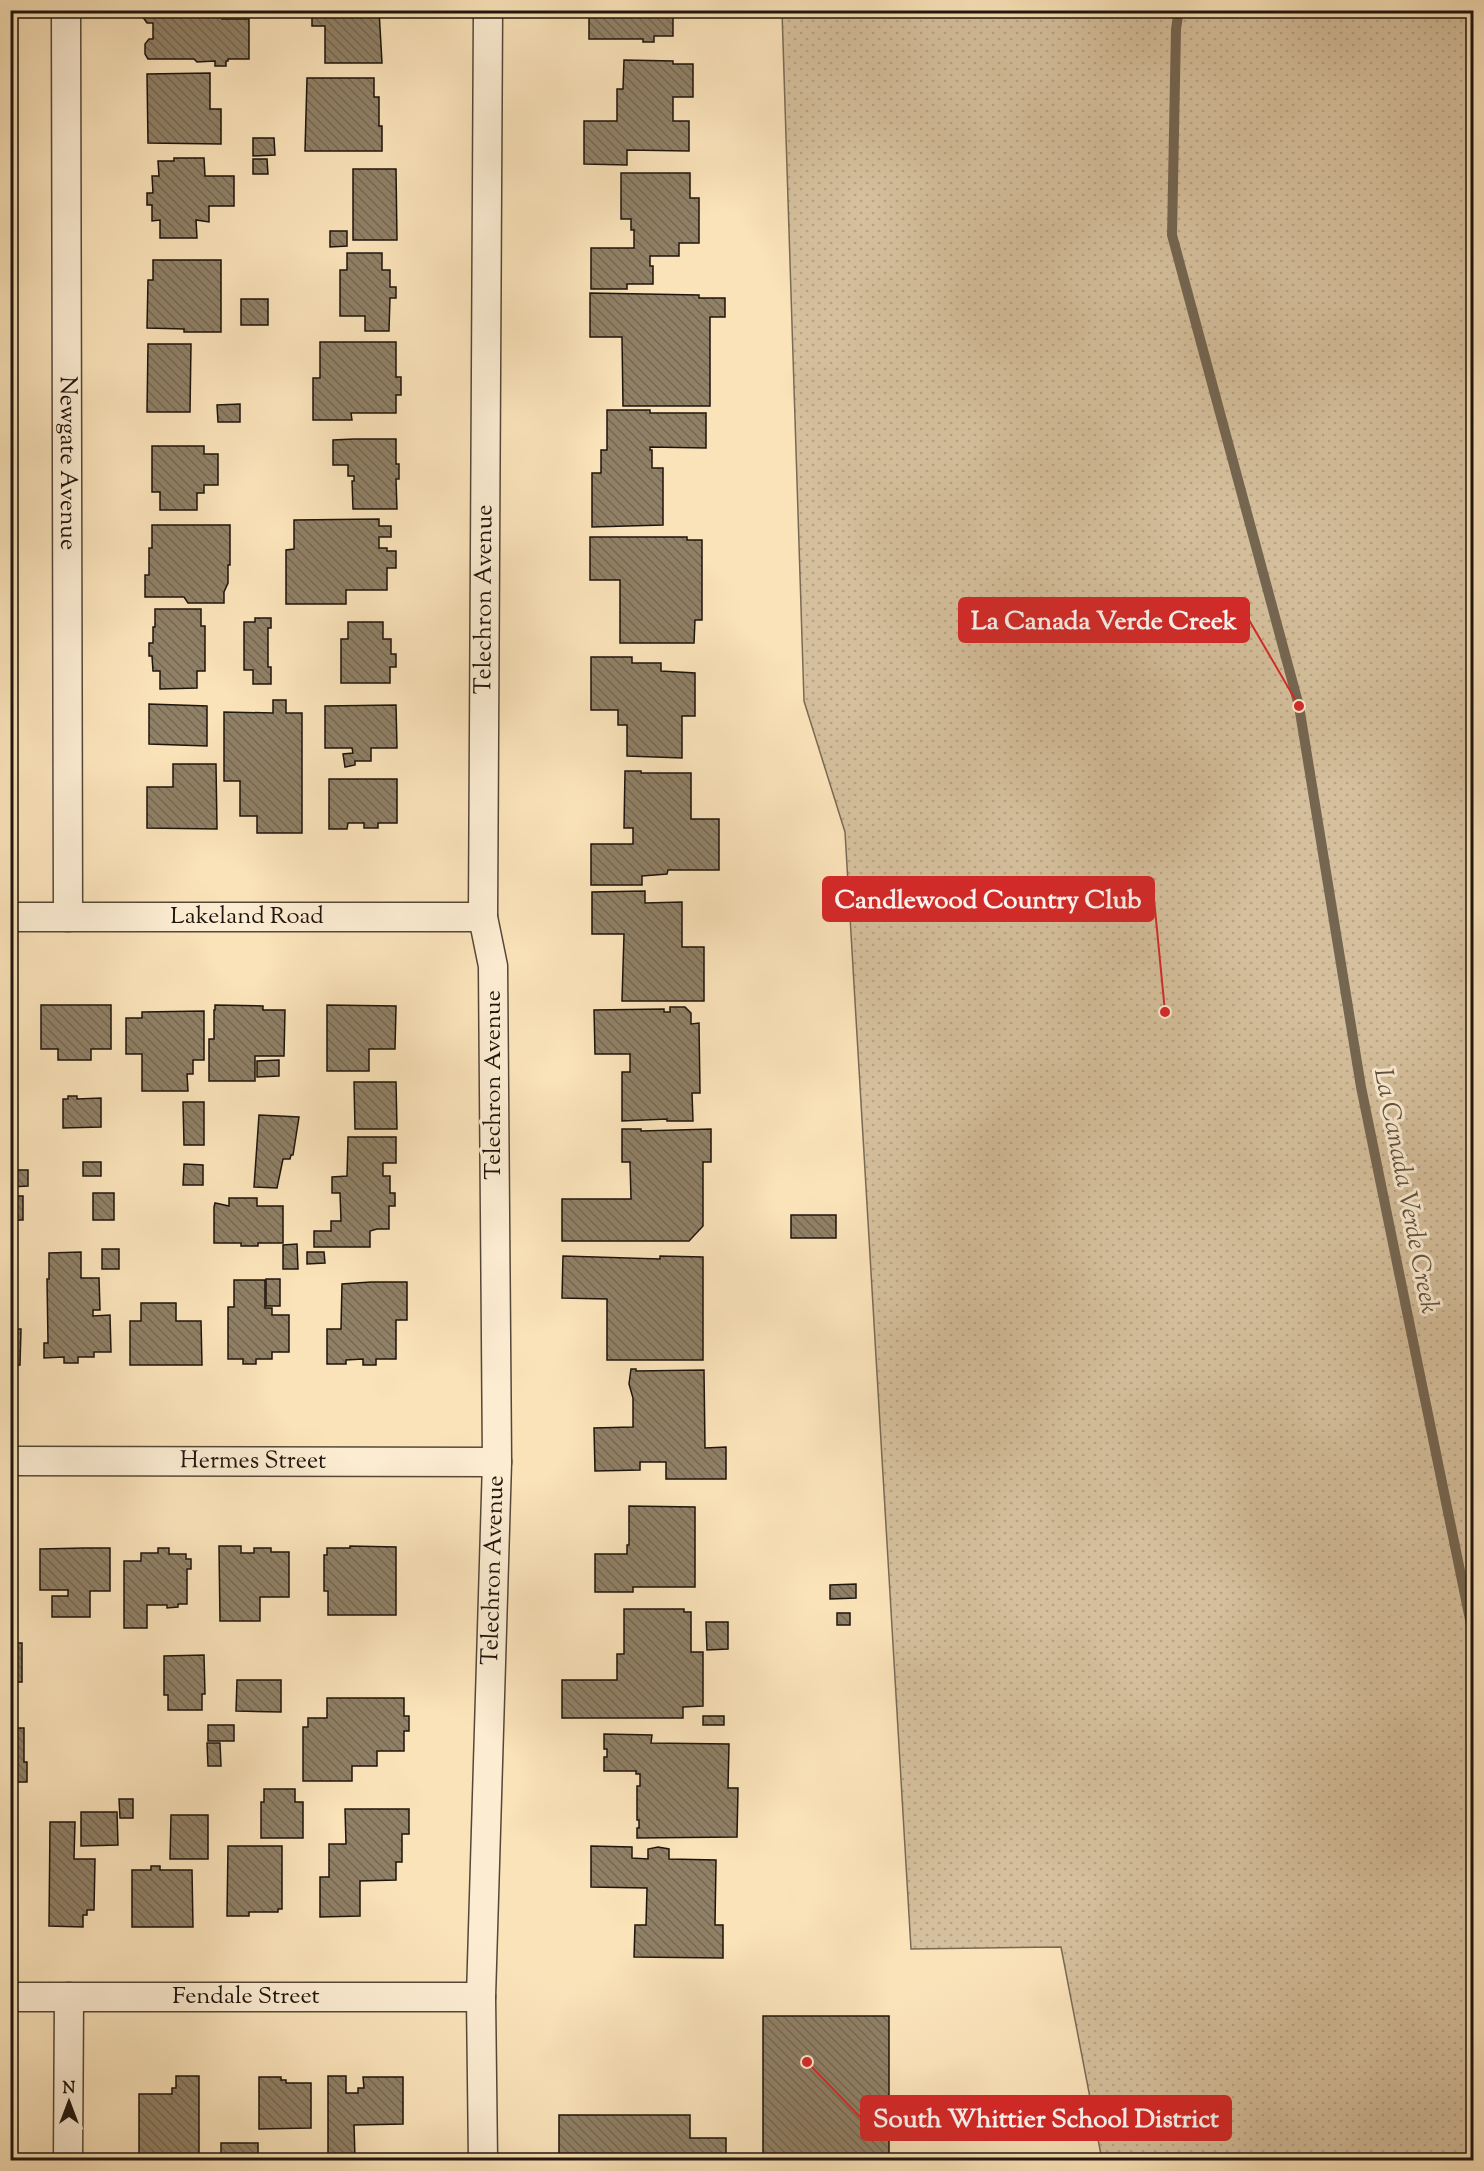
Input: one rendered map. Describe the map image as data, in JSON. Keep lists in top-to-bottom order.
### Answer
{
  "streets": {
    "street": [
      "Newgate Avenue",
      "Telechron Avenue",
      "Lakeland Road",
      "Hermes Street",
      "Fendale Street"
    ]
  },
  "crossings": [
    ["Newgate Avenue", "Lakeland Road"],
    ["Telechron Avenue", "Lakeland Road"],
    ["Telechron Avenue", "Hermes Street"],
    ["Telechron Avenue", "Fendale Street"]
  ],
  "water": ["La Canada Verde Creek"],
  "places": ["La Canada Verde Creek", "Candlewood Country Club", "South Whittier School District"],
  "north": "top"
}
